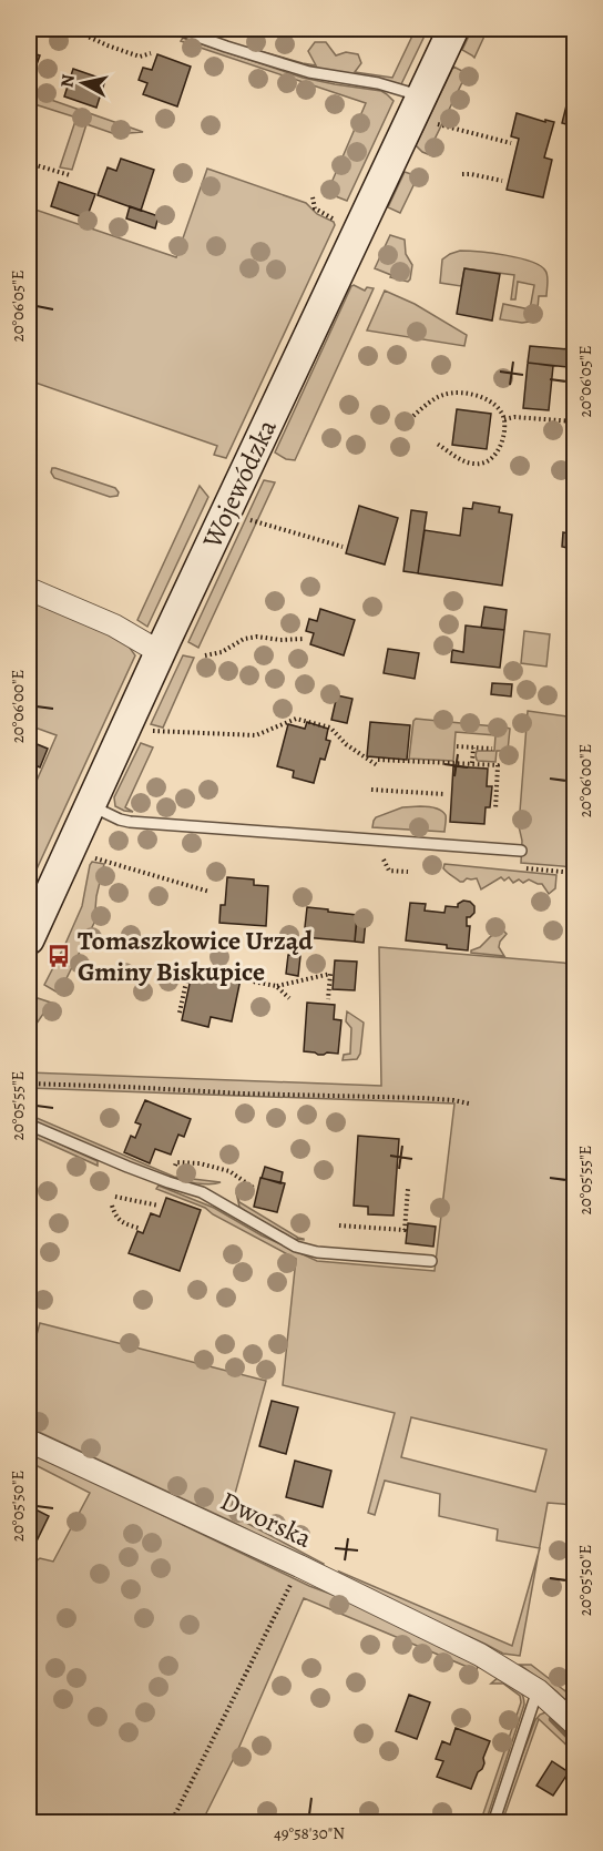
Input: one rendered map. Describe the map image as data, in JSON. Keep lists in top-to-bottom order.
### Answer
{
  "streets": {
    "main road": ["Wojewódzka"],
    "street": ["Dworska"]
  },
  "places": {
    "bus stop": ["Tomaszkowice Urząd Gminy Biskupice"]
  },
  "north": "left",
  "coordinates": [
    "20°06'05\"E",
    "20°06'00\"E",
    "20°05'55\"E",
    "20°05'50\"E",
    "49°58'30\"N"
  ]
}
